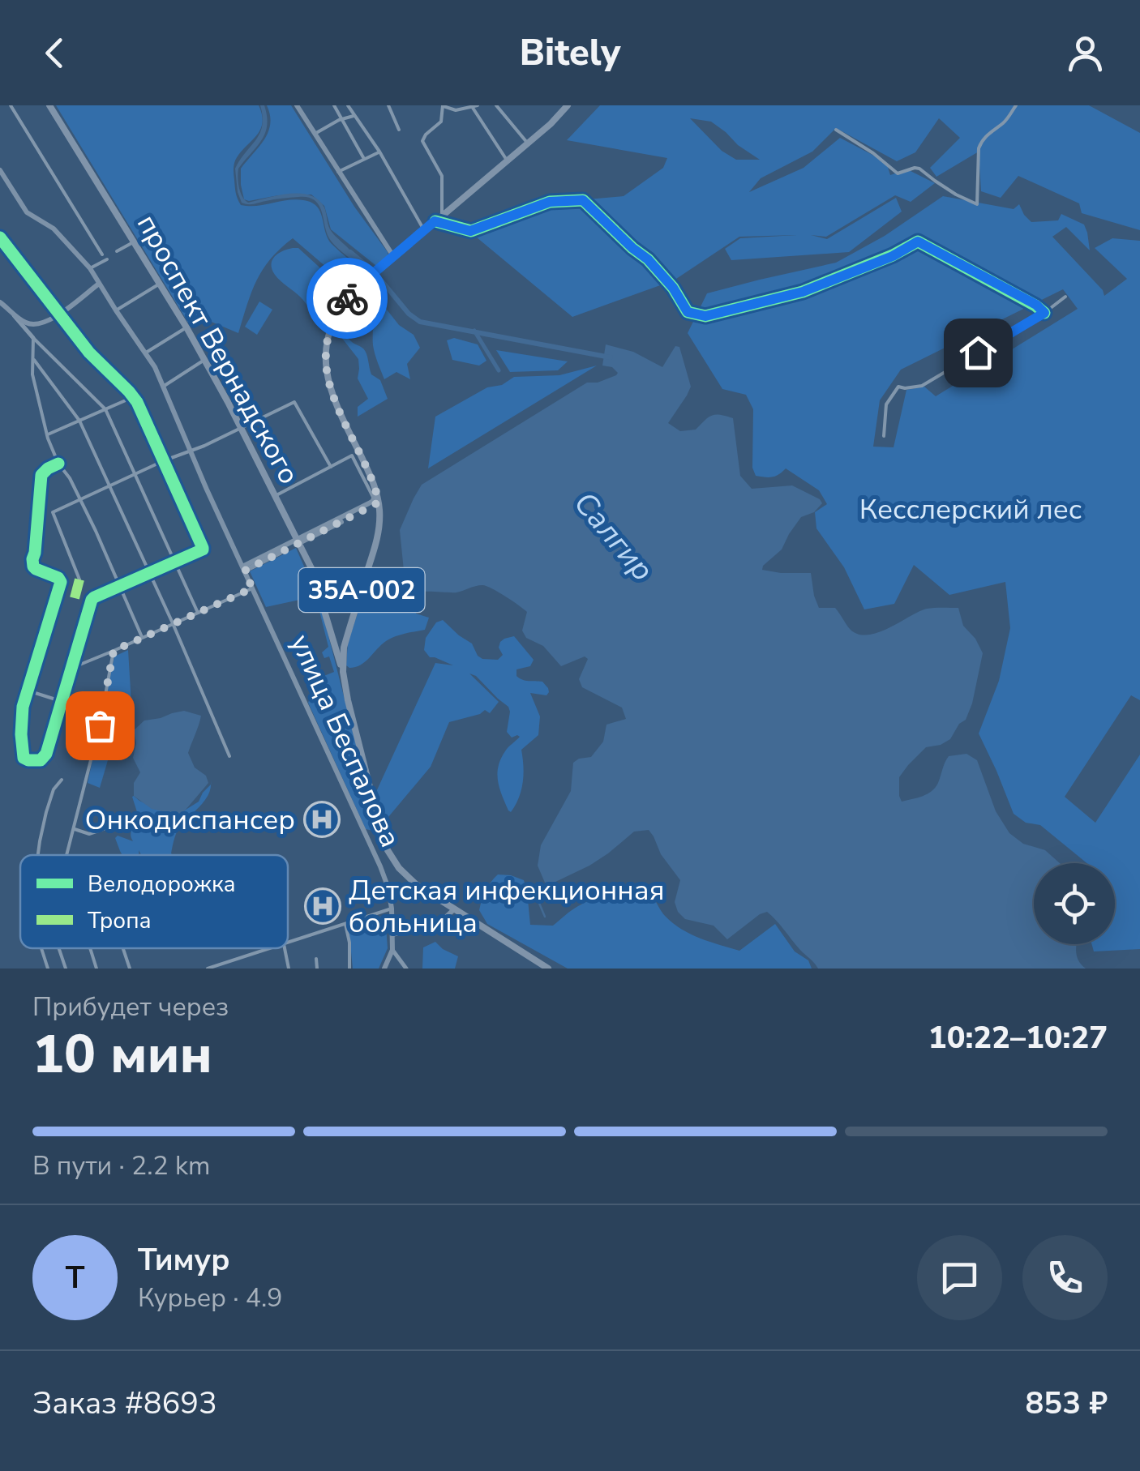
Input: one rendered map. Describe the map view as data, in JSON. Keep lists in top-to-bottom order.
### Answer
{
  "streets": {
    "main road": ["проспект Вернадского", "35А-002", "улица Беспалова"]
  },
  "crossings": [
    ["проспект Вернадского", "35А-002"]
  ],
  "water": ["Салгир"],
  "parks": ["Кесслерский лес"],
  "places": {
    "hospital": ["Онкодиспансер", "Детская инфекционная больница"]
  },
  "legend": ["Велодорожка", "Тропа"],
  "page": {
    "header": "Bitely",
    "heading": ["10 мин", "Прибудет через", "10:22–10:27"],
    "panel": [
      "Тимур",
      "Курьер · 4.9",
      "Заказ #8693",
      "853 ₽"
    ],
    "bar": "В пути · 2.2 km",
    "round": "Т"
  }
}
